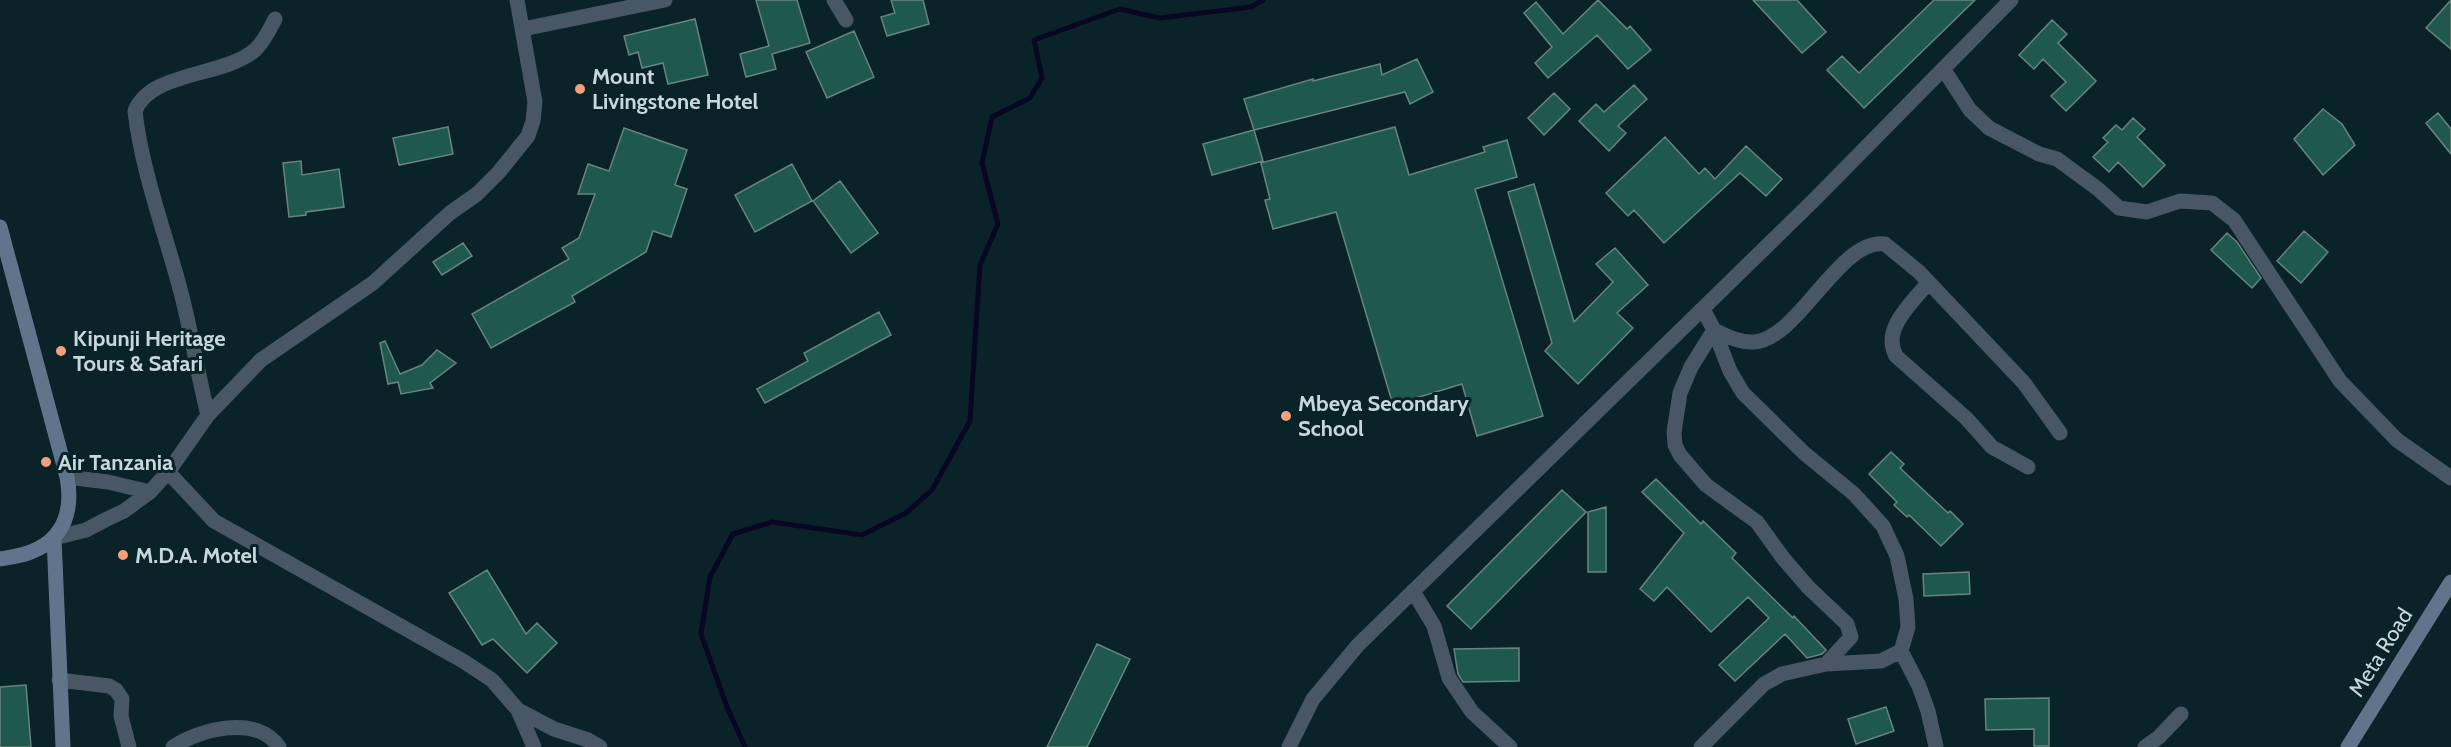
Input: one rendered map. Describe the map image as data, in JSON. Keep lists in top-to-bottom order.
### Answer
{
  "streets": {
    "street": ["Meta Road"]
  },
  "places": [
    "Mount Livingstone Hotel",
    "Kipunji Heritage Tours & Safari",
    "Mbeya Secondary School",
    "Air Tanzania",
    "M.D.A. Motel"
  ]
}
